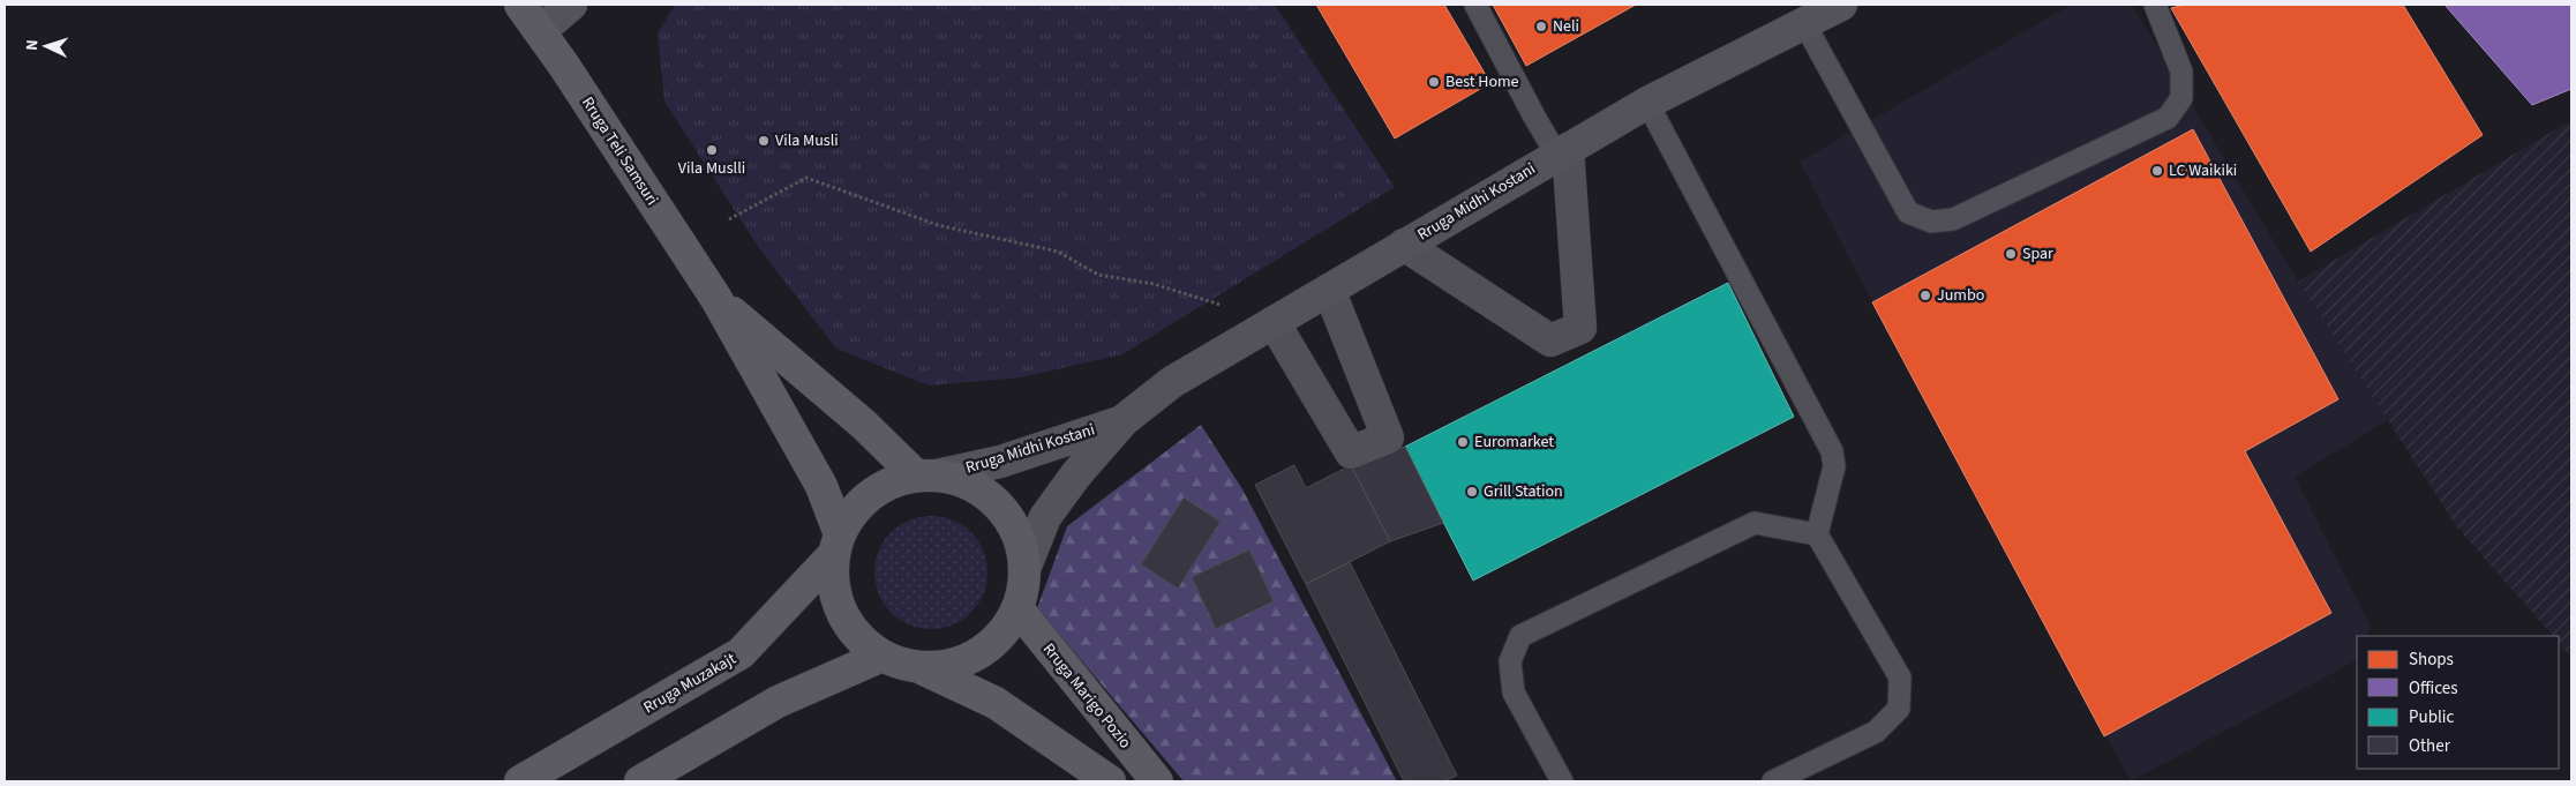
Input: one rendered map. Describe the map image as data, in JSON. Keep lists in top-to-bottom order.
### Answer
{
  "streets": {
    "main road": [
      "Rruga Teli Samsuri",
      "Rruga Midhi Kostani",
      "Rruga Muzakajt",
      "Rruga Marigo Pozio"
    ]
  },
  "crossings": [
    ["Rruga Teli Samsuri", "Rruga Midhi Kostani"],
    ["Rruga Teli Samsuri", "Rruga Muzakajt"],
    ["Rruga Teli Samsuri", "Rruga Marigo Pozio"],
    ["Rruga Midhi Kostani", "Rruga Muzakajt"],
    ["Rruga Midhi Kostani", "Rruga Marigo Pozio"],
    ["Rruga Muzakajt", "Rruga Marigo Pozio"]
  ],
  "places": [
    "Neli",
    "Best Home",
    "Vila Musli",
    "Vila Muslli",
    "LC Waikiki",
    "Spar",
    "Jumbo",
    "Euromarket",
    "Grill Station"
  ],
  "legend": [
    "Shops",
    "Offices",
    "Public",
    "Other"
  ],
  "north": "left"
}
